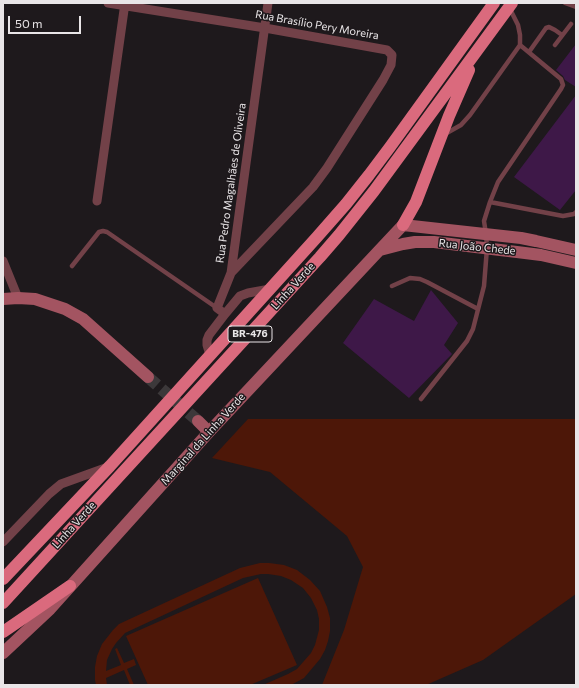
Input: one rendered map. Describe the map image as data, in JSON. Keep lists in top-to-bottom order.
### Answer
{
  "streets": {
    "highway": ["Linha Verde", "BR-476"],
    "main road": ["Rua João Chede", "Marginal da Linha Verde"],
    "street": ["Rua Brasílio Pery Moreira", "Rua Pedro Magalhães de Oliveira"]
  },
  "crossings": [
    ["Rua Brasílio Pery Moreira", "Rua Pedro Magalhães de Oliveira"],
    ["Rua João Chede", "Marginal da Linha Verde"]
  ],
  "scale_bar": "50 m"
}
